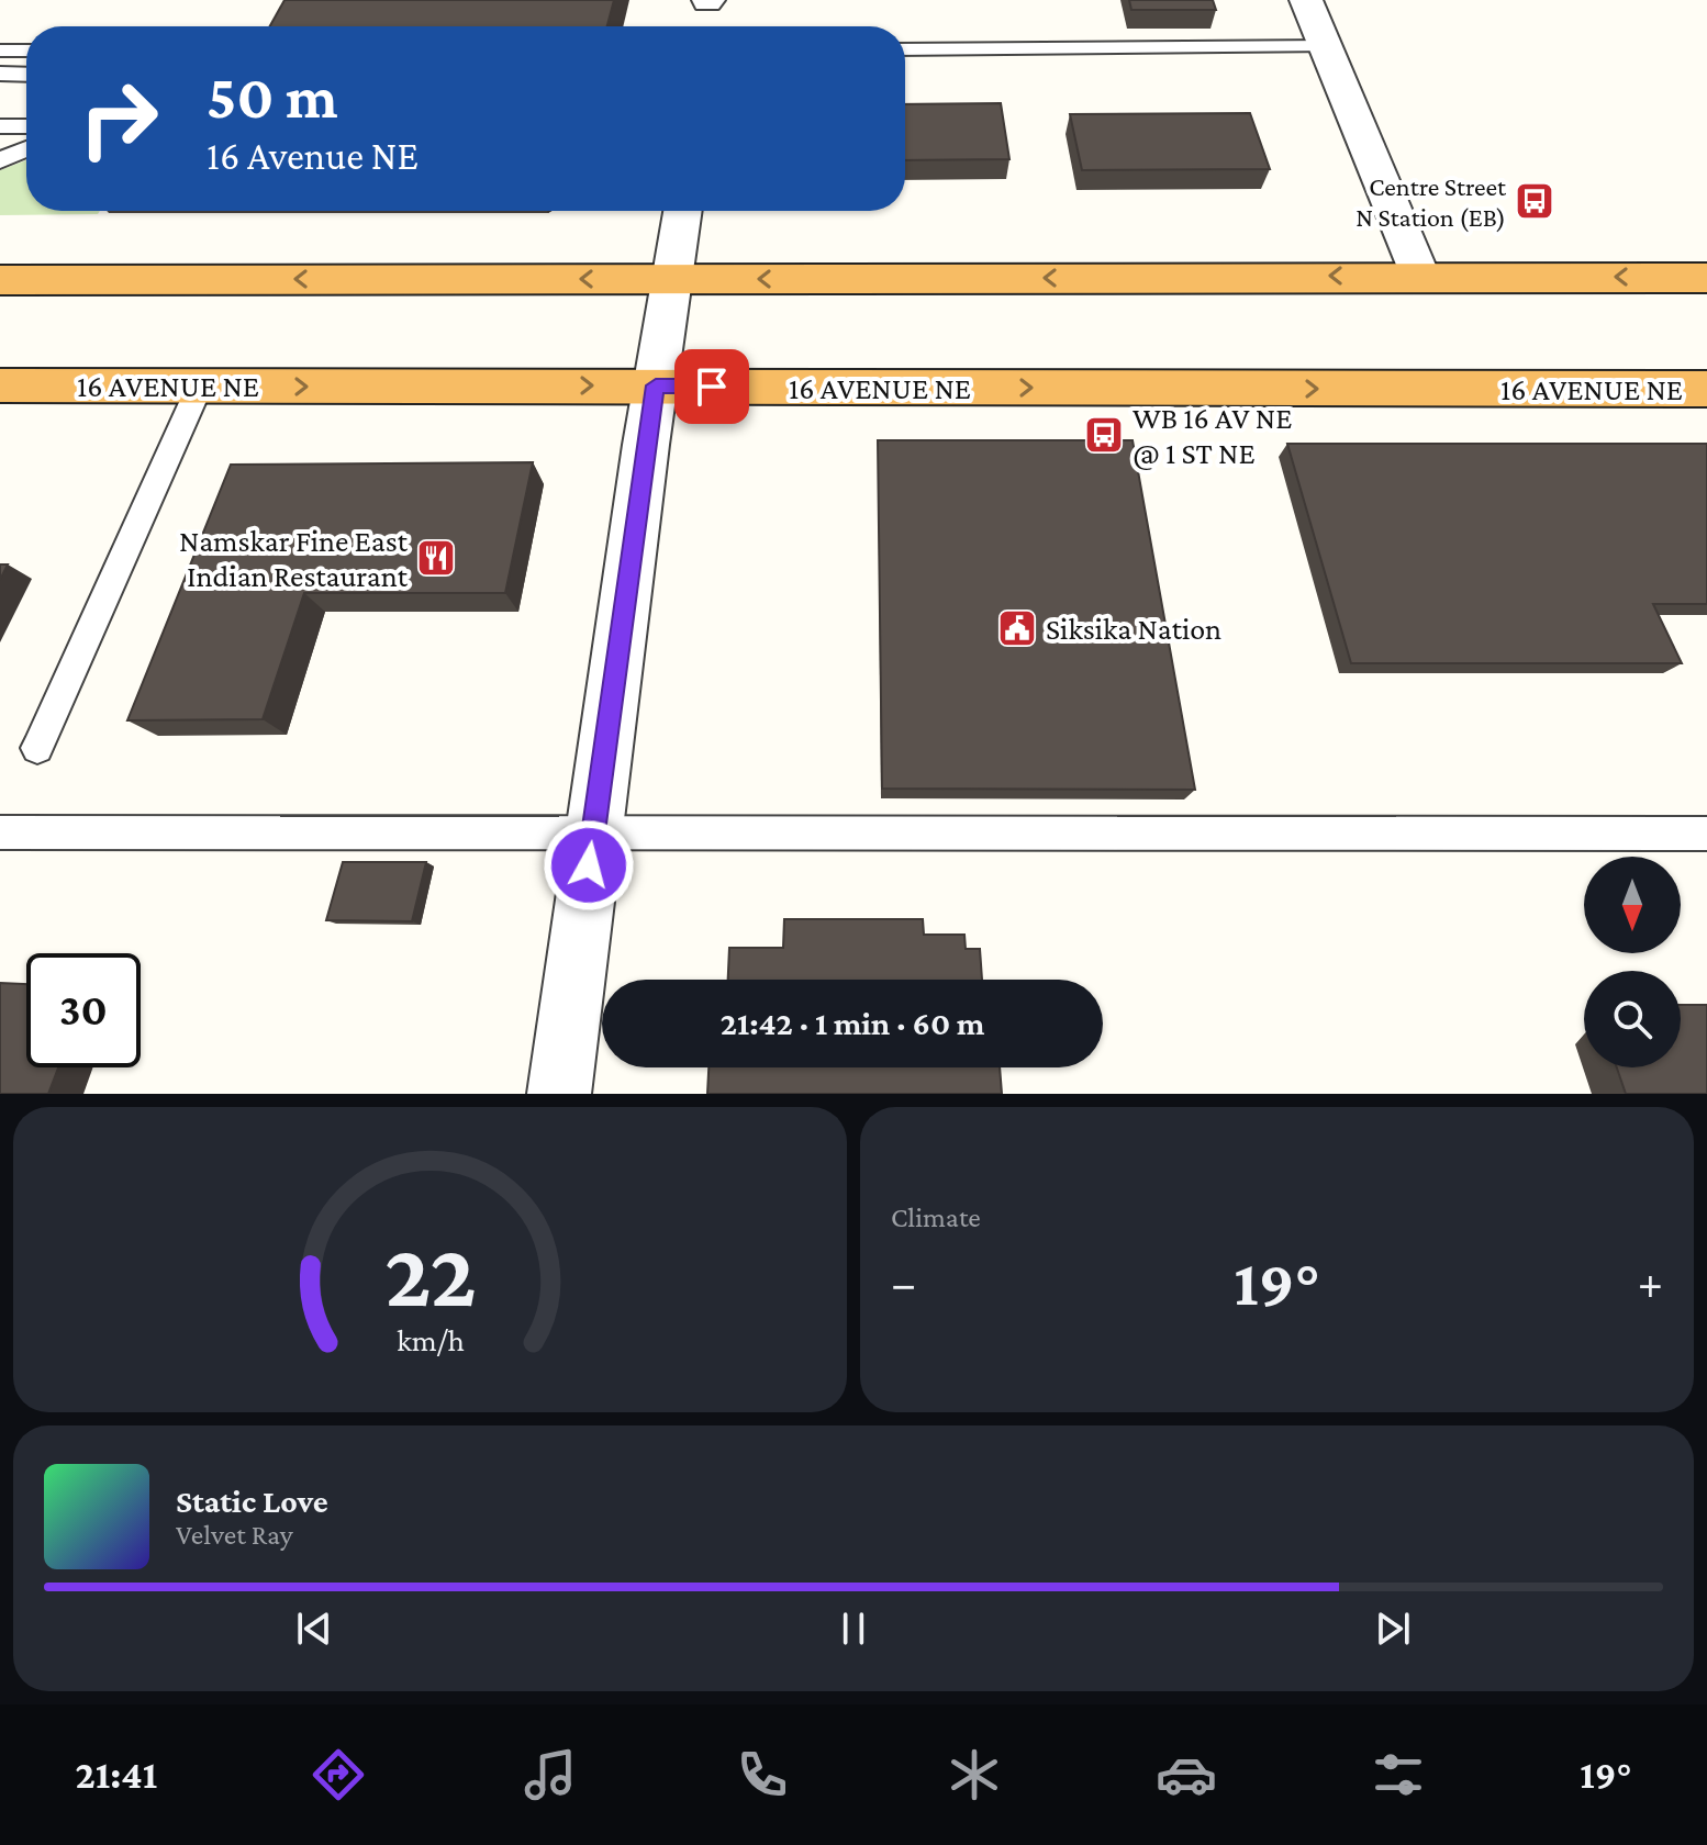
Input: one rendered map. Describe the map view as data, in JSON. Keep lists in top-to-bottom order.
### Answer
{
  "streets": {
    "highway": ["16 AVENUE NE"]
  },
  "places": {
    "bus stop": ["Centre Street N Station (EB)", "WB 16 AV NE @ 1 ST NE"],
    "restaurant": ["Namskar Fine East Indian Restaurant"],
    "public building": ["Siksika Nation"]
  },
  "north": "bottom",
  "page": {
    "turn": ["50 m", "16 Avenue NE"],
    "limit": "30",
    "trip": "21:42 · 1 min · 60 m",
    "tile": "Climate",
    "heat": ["−", "19°", "+"],
    "song": ["Static Love", "Velvet Ray"],
    "tabs": ["21:41", "19°"],
    "gauge": ["22", "km/h"]
  }
}
